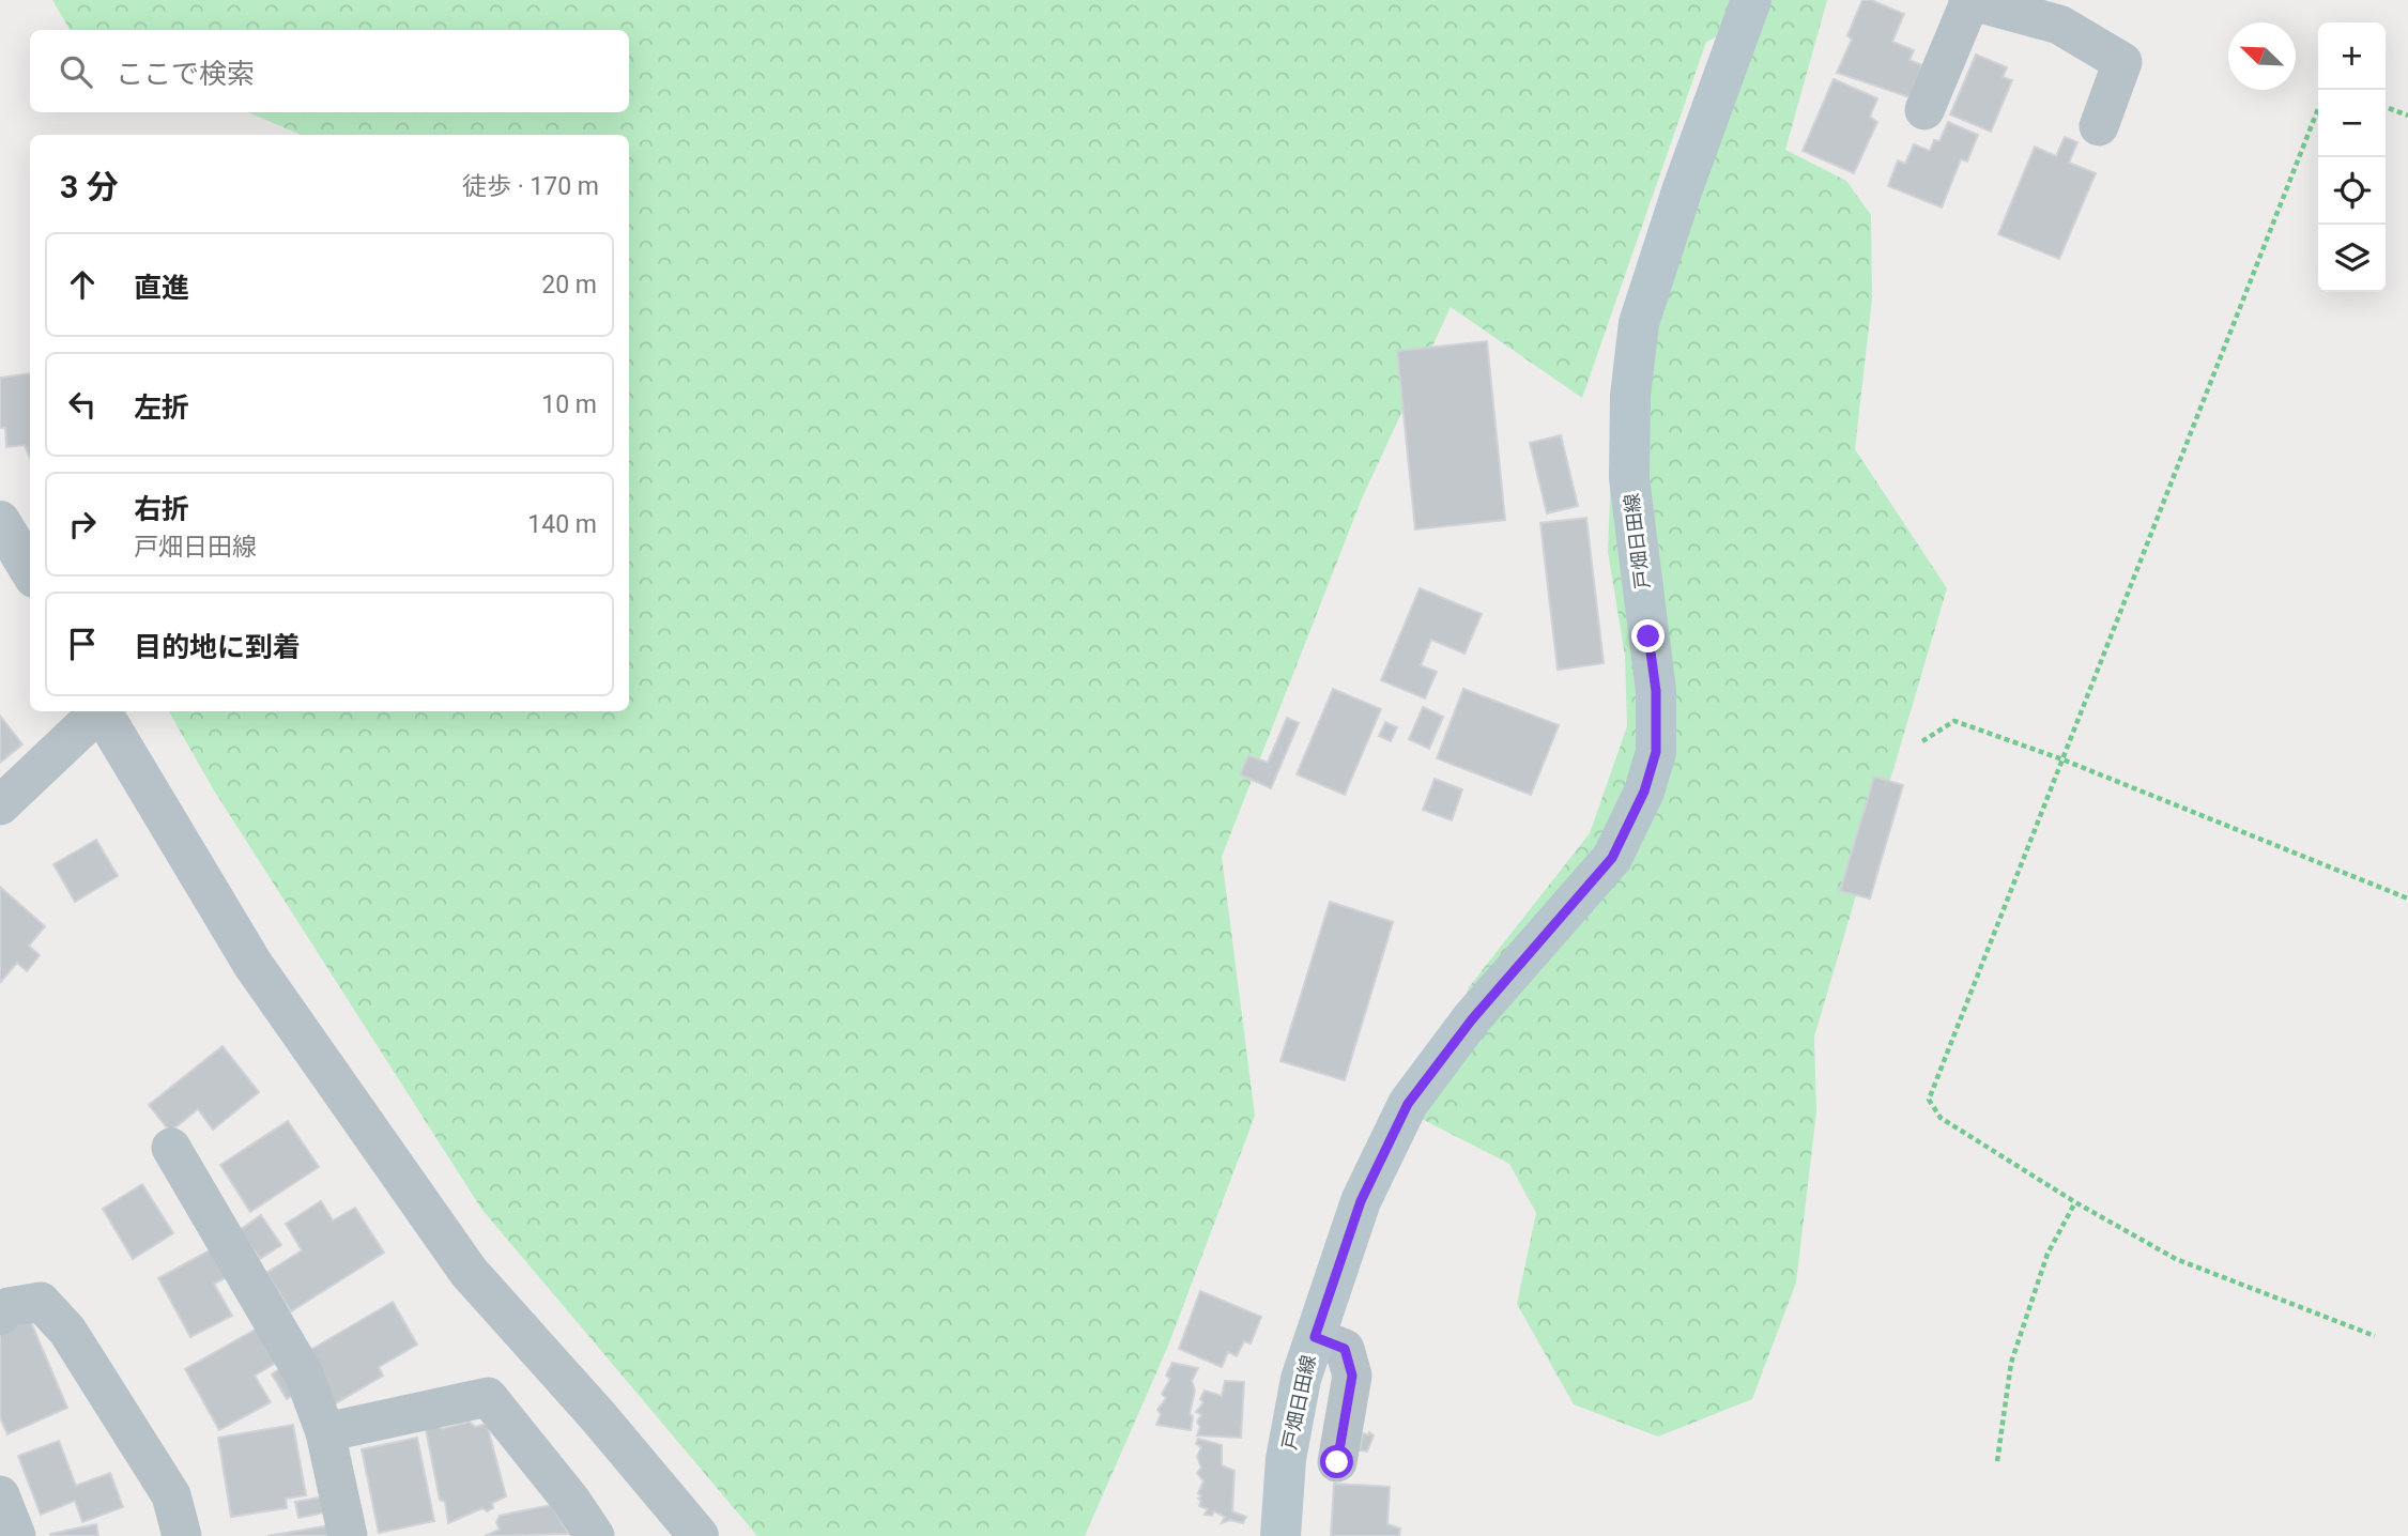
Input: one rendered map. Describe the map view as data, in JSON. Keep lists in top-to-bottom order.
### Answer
{
  "streets": {
    "main road": ["戸畑日田線"]
  },
  "north": "top left",
  "page": {
    "map_buttons": ["+", "−"],
    "search": "ここで検索",
    "heading": ["3 分", "徒歩 · 170 m"],
    "list": [
      ["直進", "20 m"],
      ["左折", "10 m"],
      ["右折", "戸畑日田線", "140 m"],
      "目的地に到着"
    ]
  }
}
